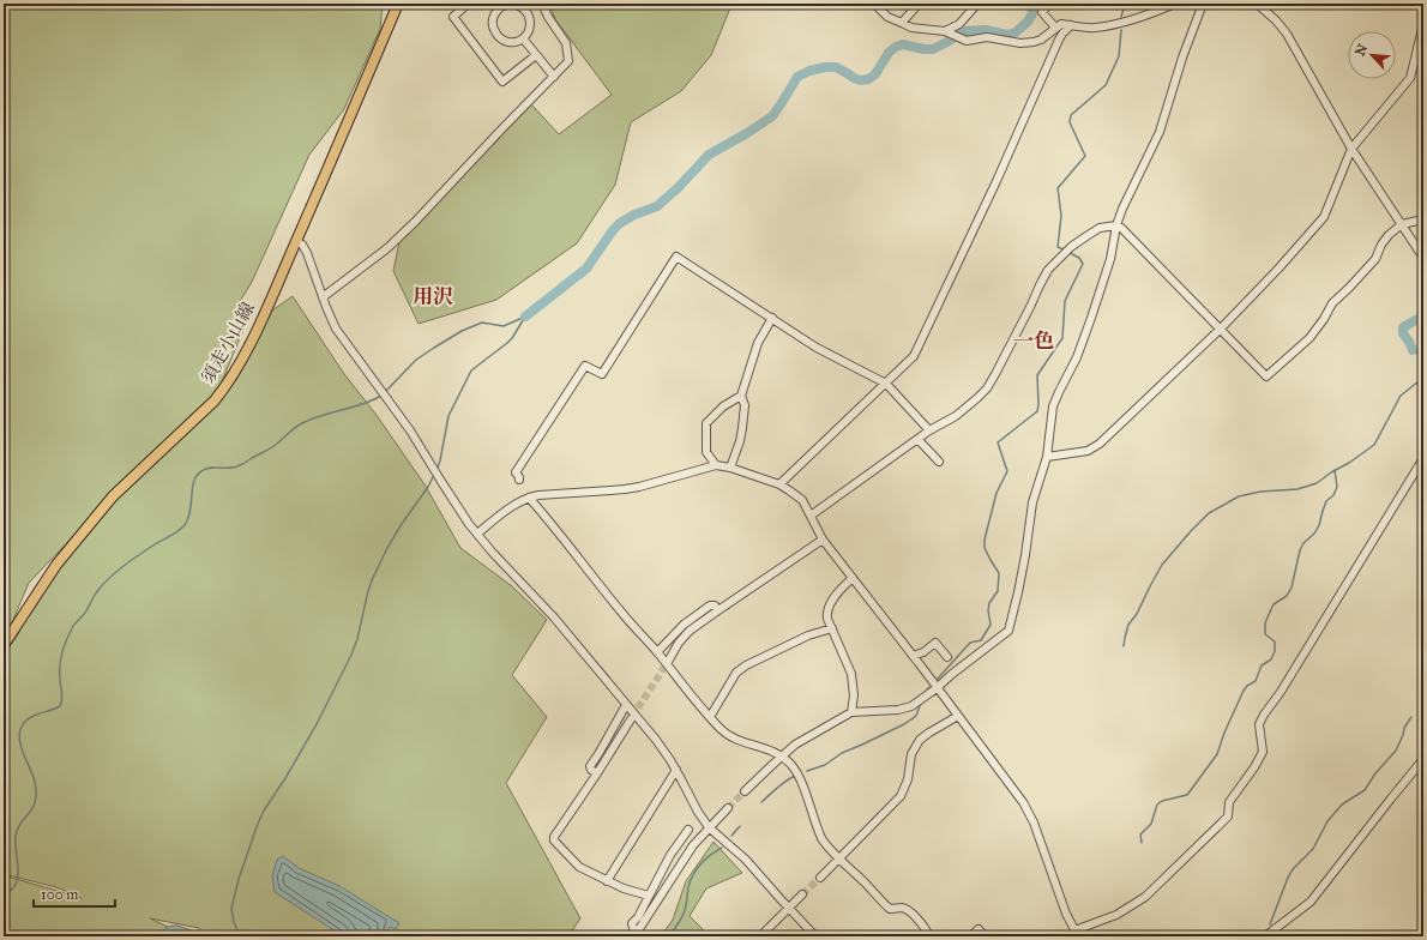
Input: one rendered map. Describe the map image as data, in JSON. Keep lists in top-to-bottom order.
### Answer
{
  "streets": {
    "main road": ["須走小山線"]
  },
  "districts": ["用沢", "一色"],
  "scale_bar": "100 m",
  "north": "top left"
}
